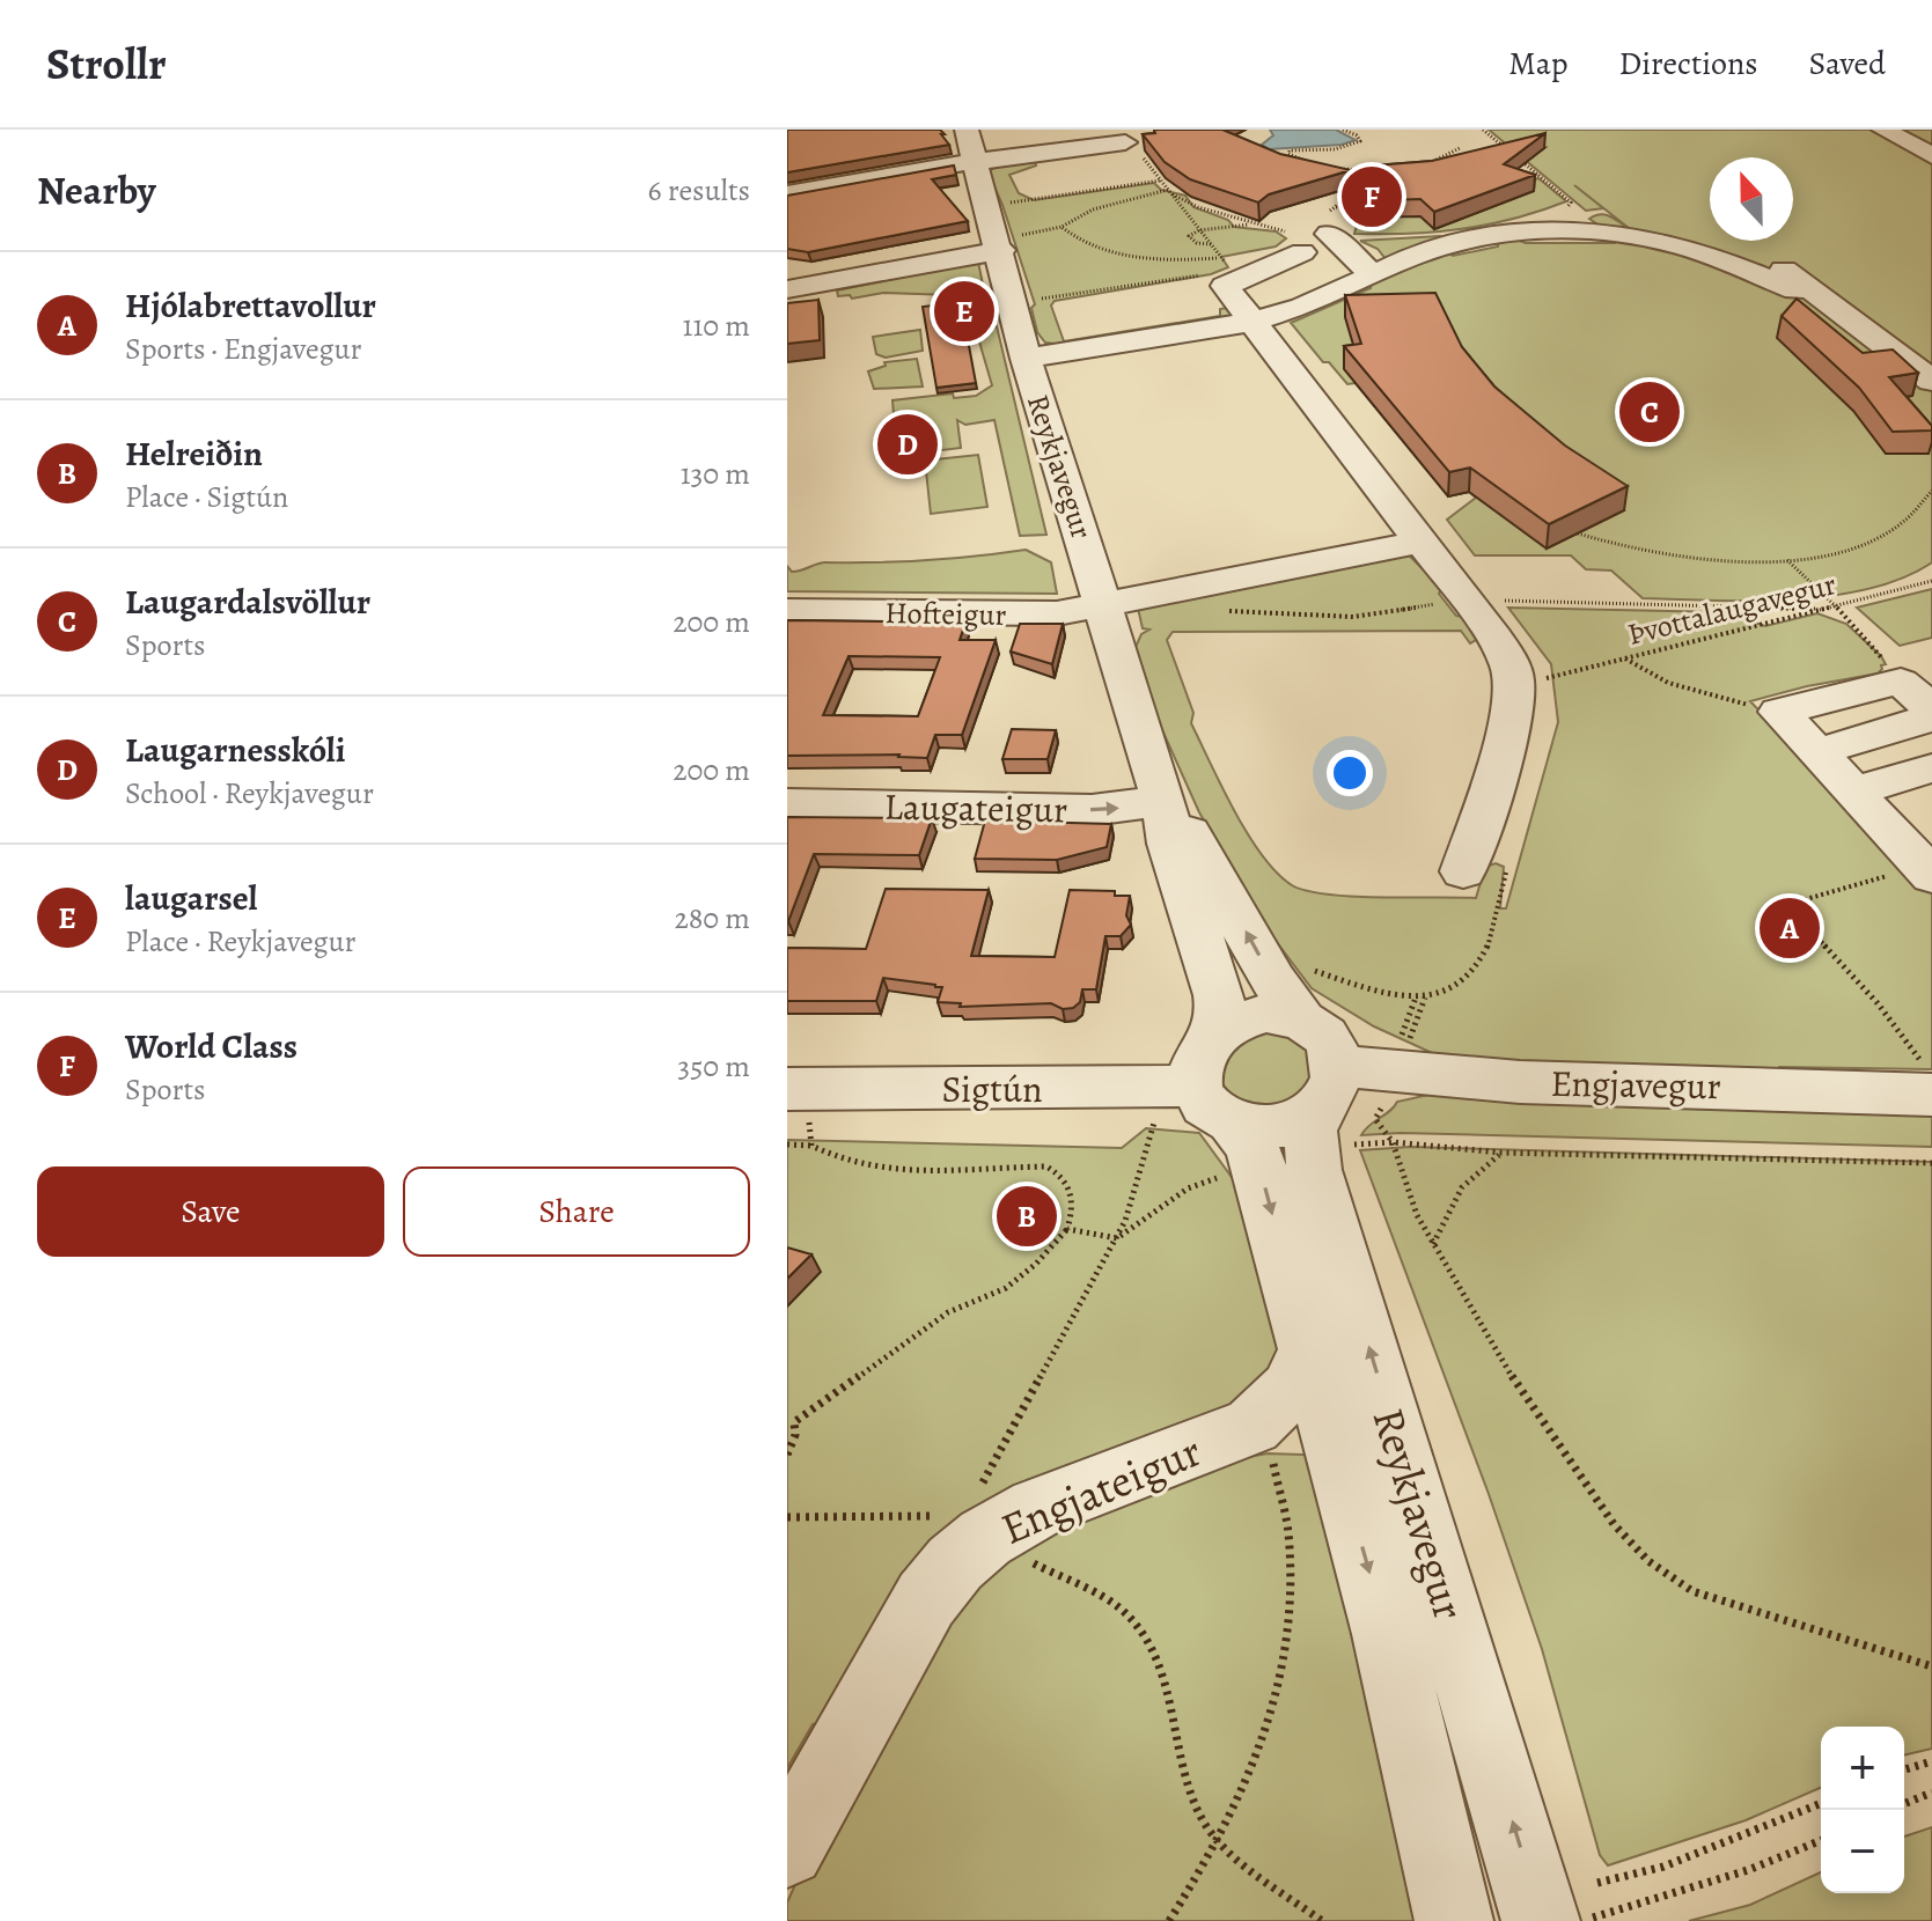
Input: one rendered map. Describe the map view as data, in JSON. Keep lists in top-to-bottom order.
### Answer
{
  "streets": {
    "street": [
      "Reykjavegur",
      "Hofteigur",
      "Laugateigur",
      "Engjavegur",
      "Sigtún",
      "Engjateigur"
    ],
    "path": ["Þvottalaugavegur"]
  },
  "crossings": [
    ["Reykjavegur", "Hofteigur"],
    ["Reykjavegur", "Laugateigur"],
    ["Reykjavegur", "Engjavegur"],
    ["Reykjavegur", "Sigtún"],
    ["Reykjavegur", "Engjateigur"],
    ["Engjavegur", "Sigtún"]
  ],
  "one_way": ["Laugateigur"],
  "north": "top",
  "page": {
    "header": "Strollr",
    "nav": ["Map", "Directions", "Saved"],
    "heading": ["Nearby", "6 results"],
    "pins": [
      "F",
      "E",
      "C",
      "D",
      "A",
      "B"
    ],
    "list": [
      {
        "mark": "A",
        "name": "Hjólabrettavollur",
        "note": "Sports · Engjavegur",
        "value": "110 m"
      },
      {
        "mark": "B",
        "name": "Helreiðin",
        "note": "Place · Sigtún",
        "value": "130 m"
      },
      {
        "mark": "C",
        "name": "Laugardalsvöllur",
        "note": "Sports",
        "value": "200 m"
      },
      {
        "mark": "D",
        "name": "Laugarnesskóli",
        "note": "School · Reykjavegur",
        "value": "200 m"
      },
      {
        "mark": "E",
        "name": "laugarsel",
        "note": "Place · Reykjavegur",
        "value": "280 m"
      },
      {
        "mark": "F",
        "name": "World Class",
        "note": "Sports",
        "value": "350 m"
      }
    ],
    "buttons": ["Save", "Share"],
    "map_buttons": ["+", "−"]
  }
}
